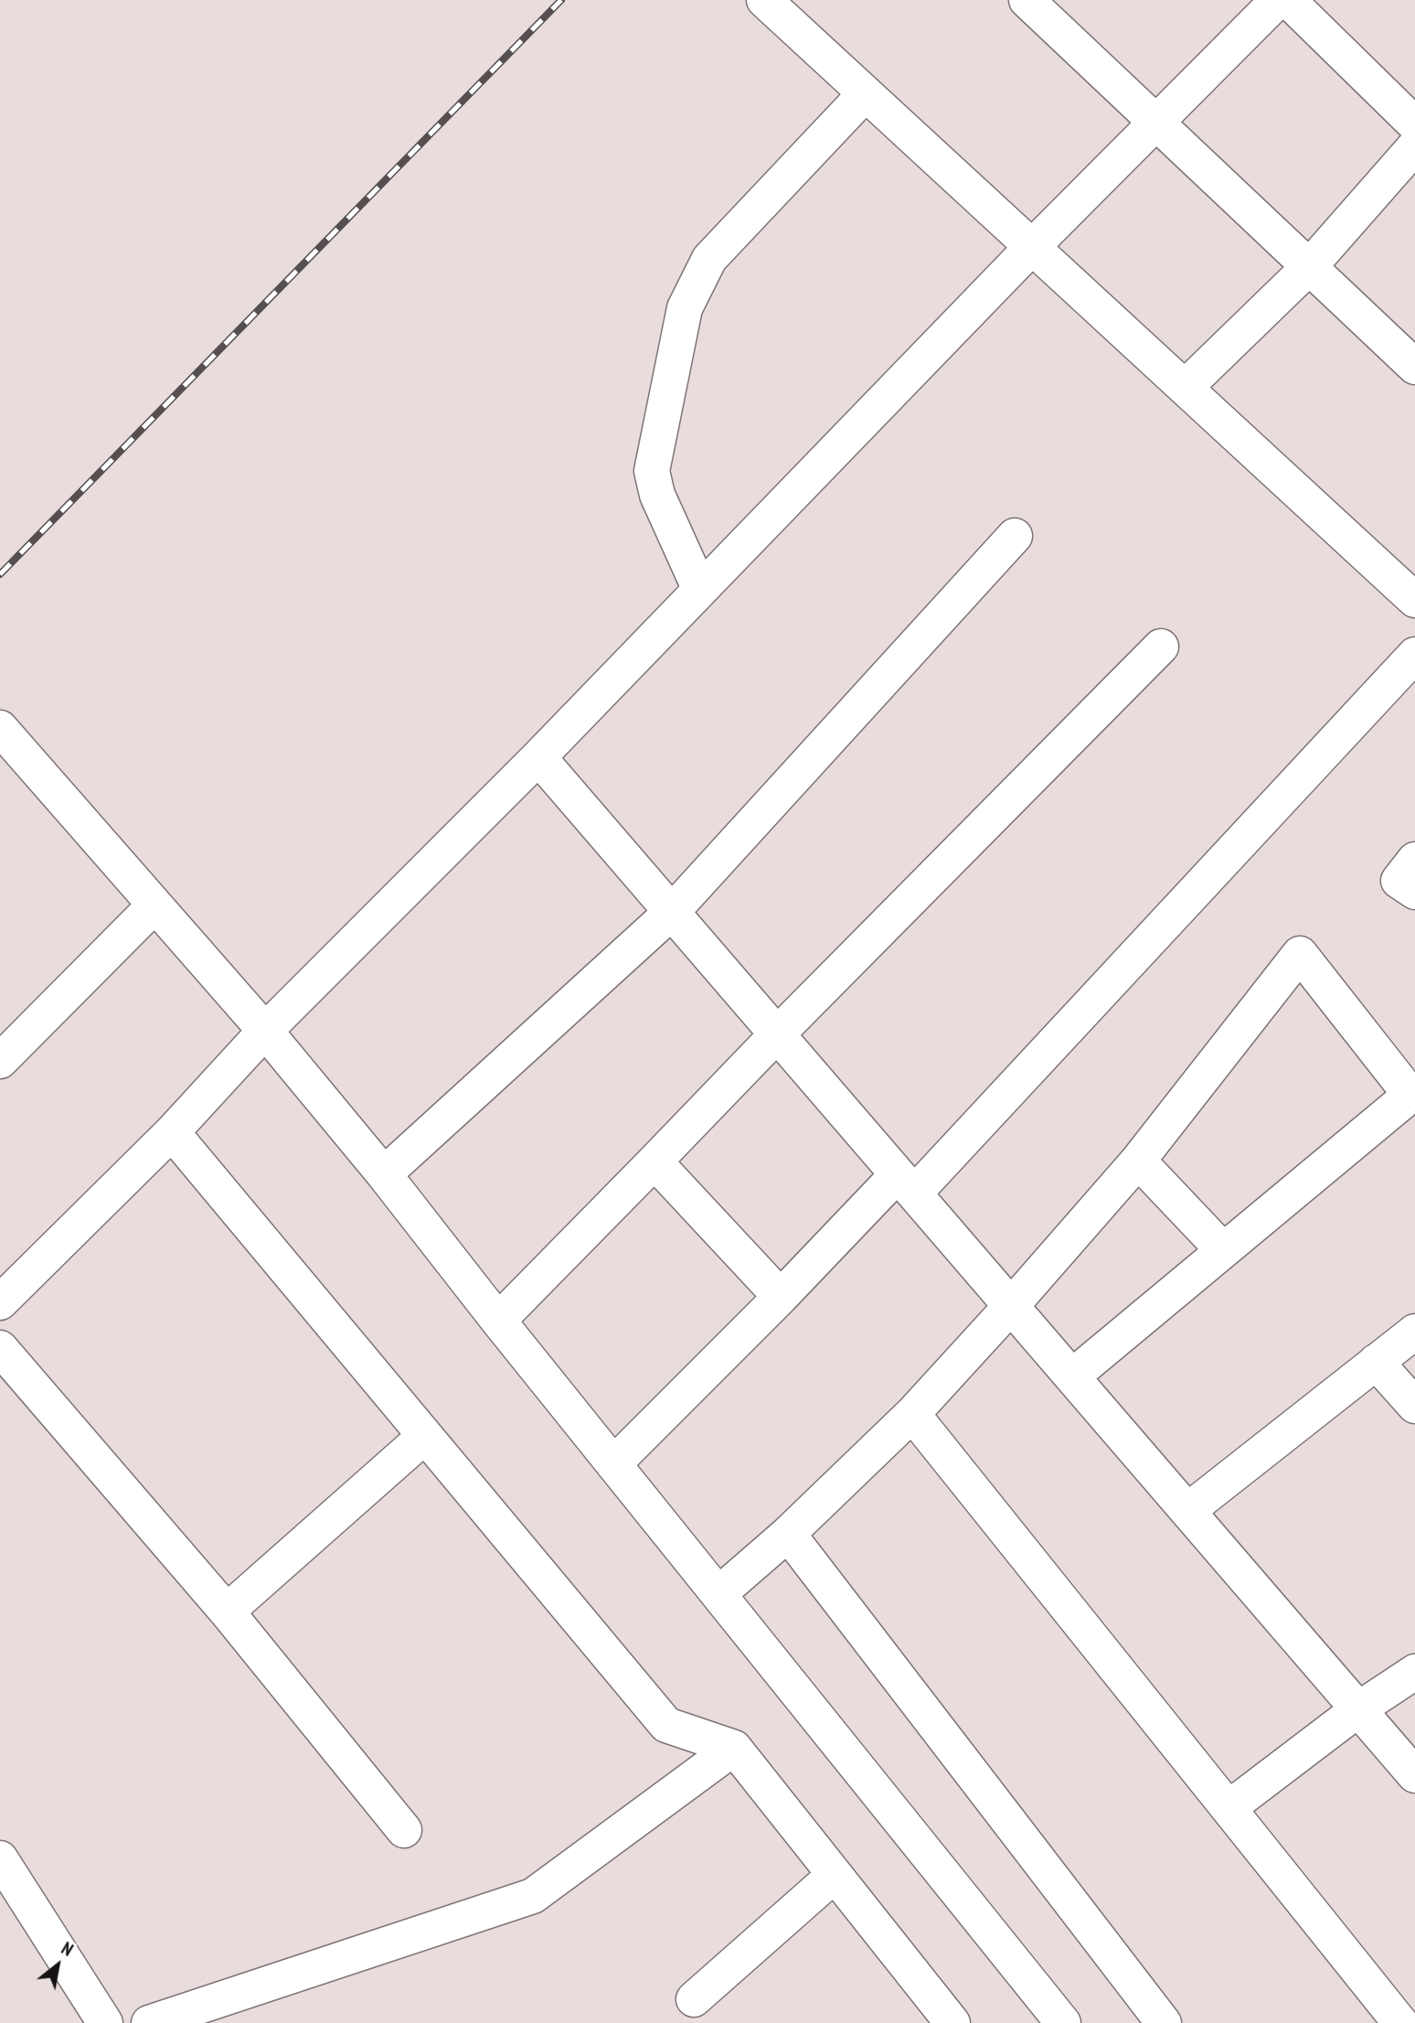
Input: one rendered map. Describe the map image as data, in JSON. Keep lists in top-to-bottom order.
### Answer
{
  "north": "top right"
}
